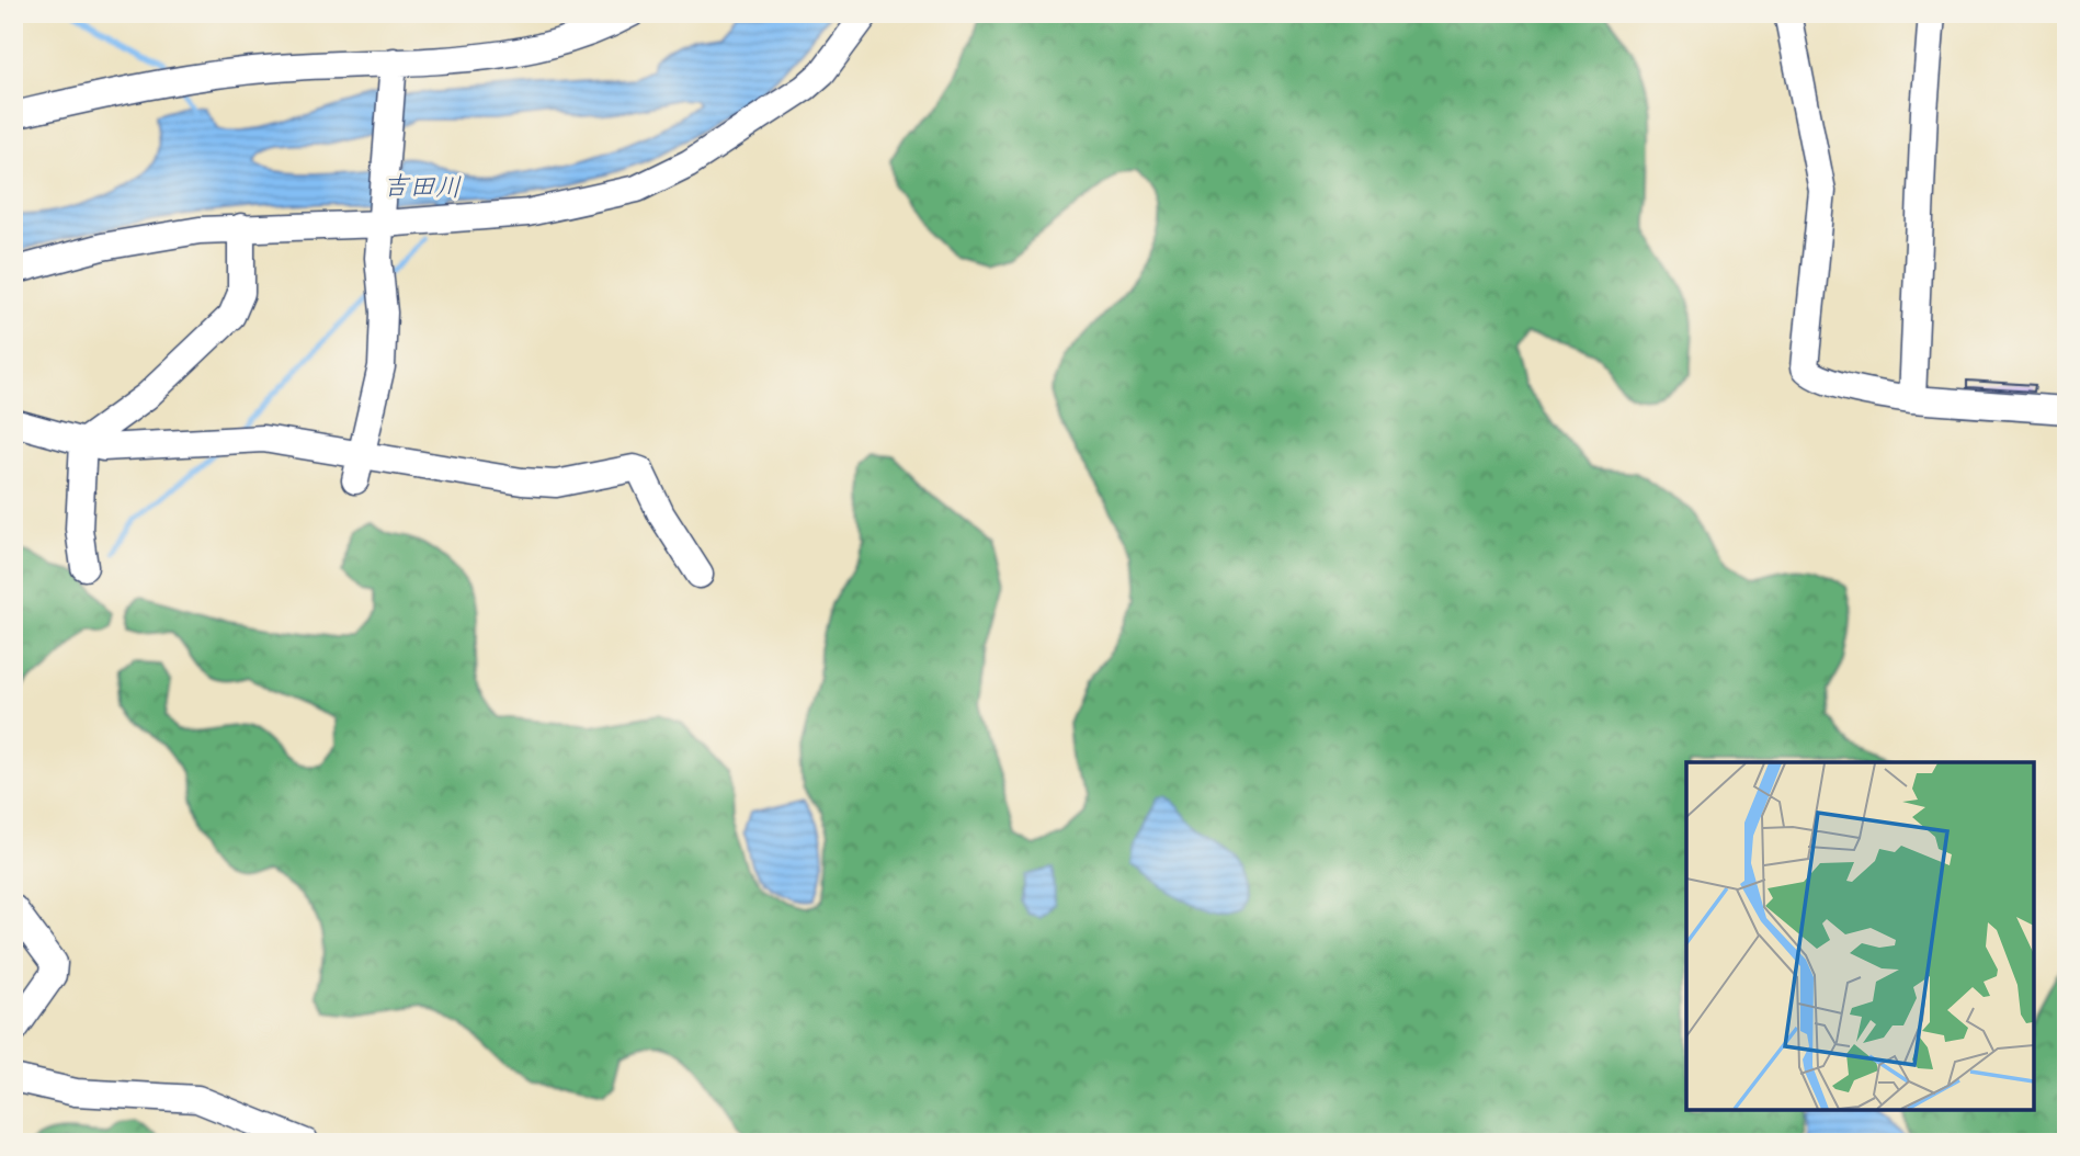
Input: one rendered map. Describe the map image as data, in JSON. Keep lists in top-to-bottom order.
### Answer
{
  "water": ["吉田川"]
}
